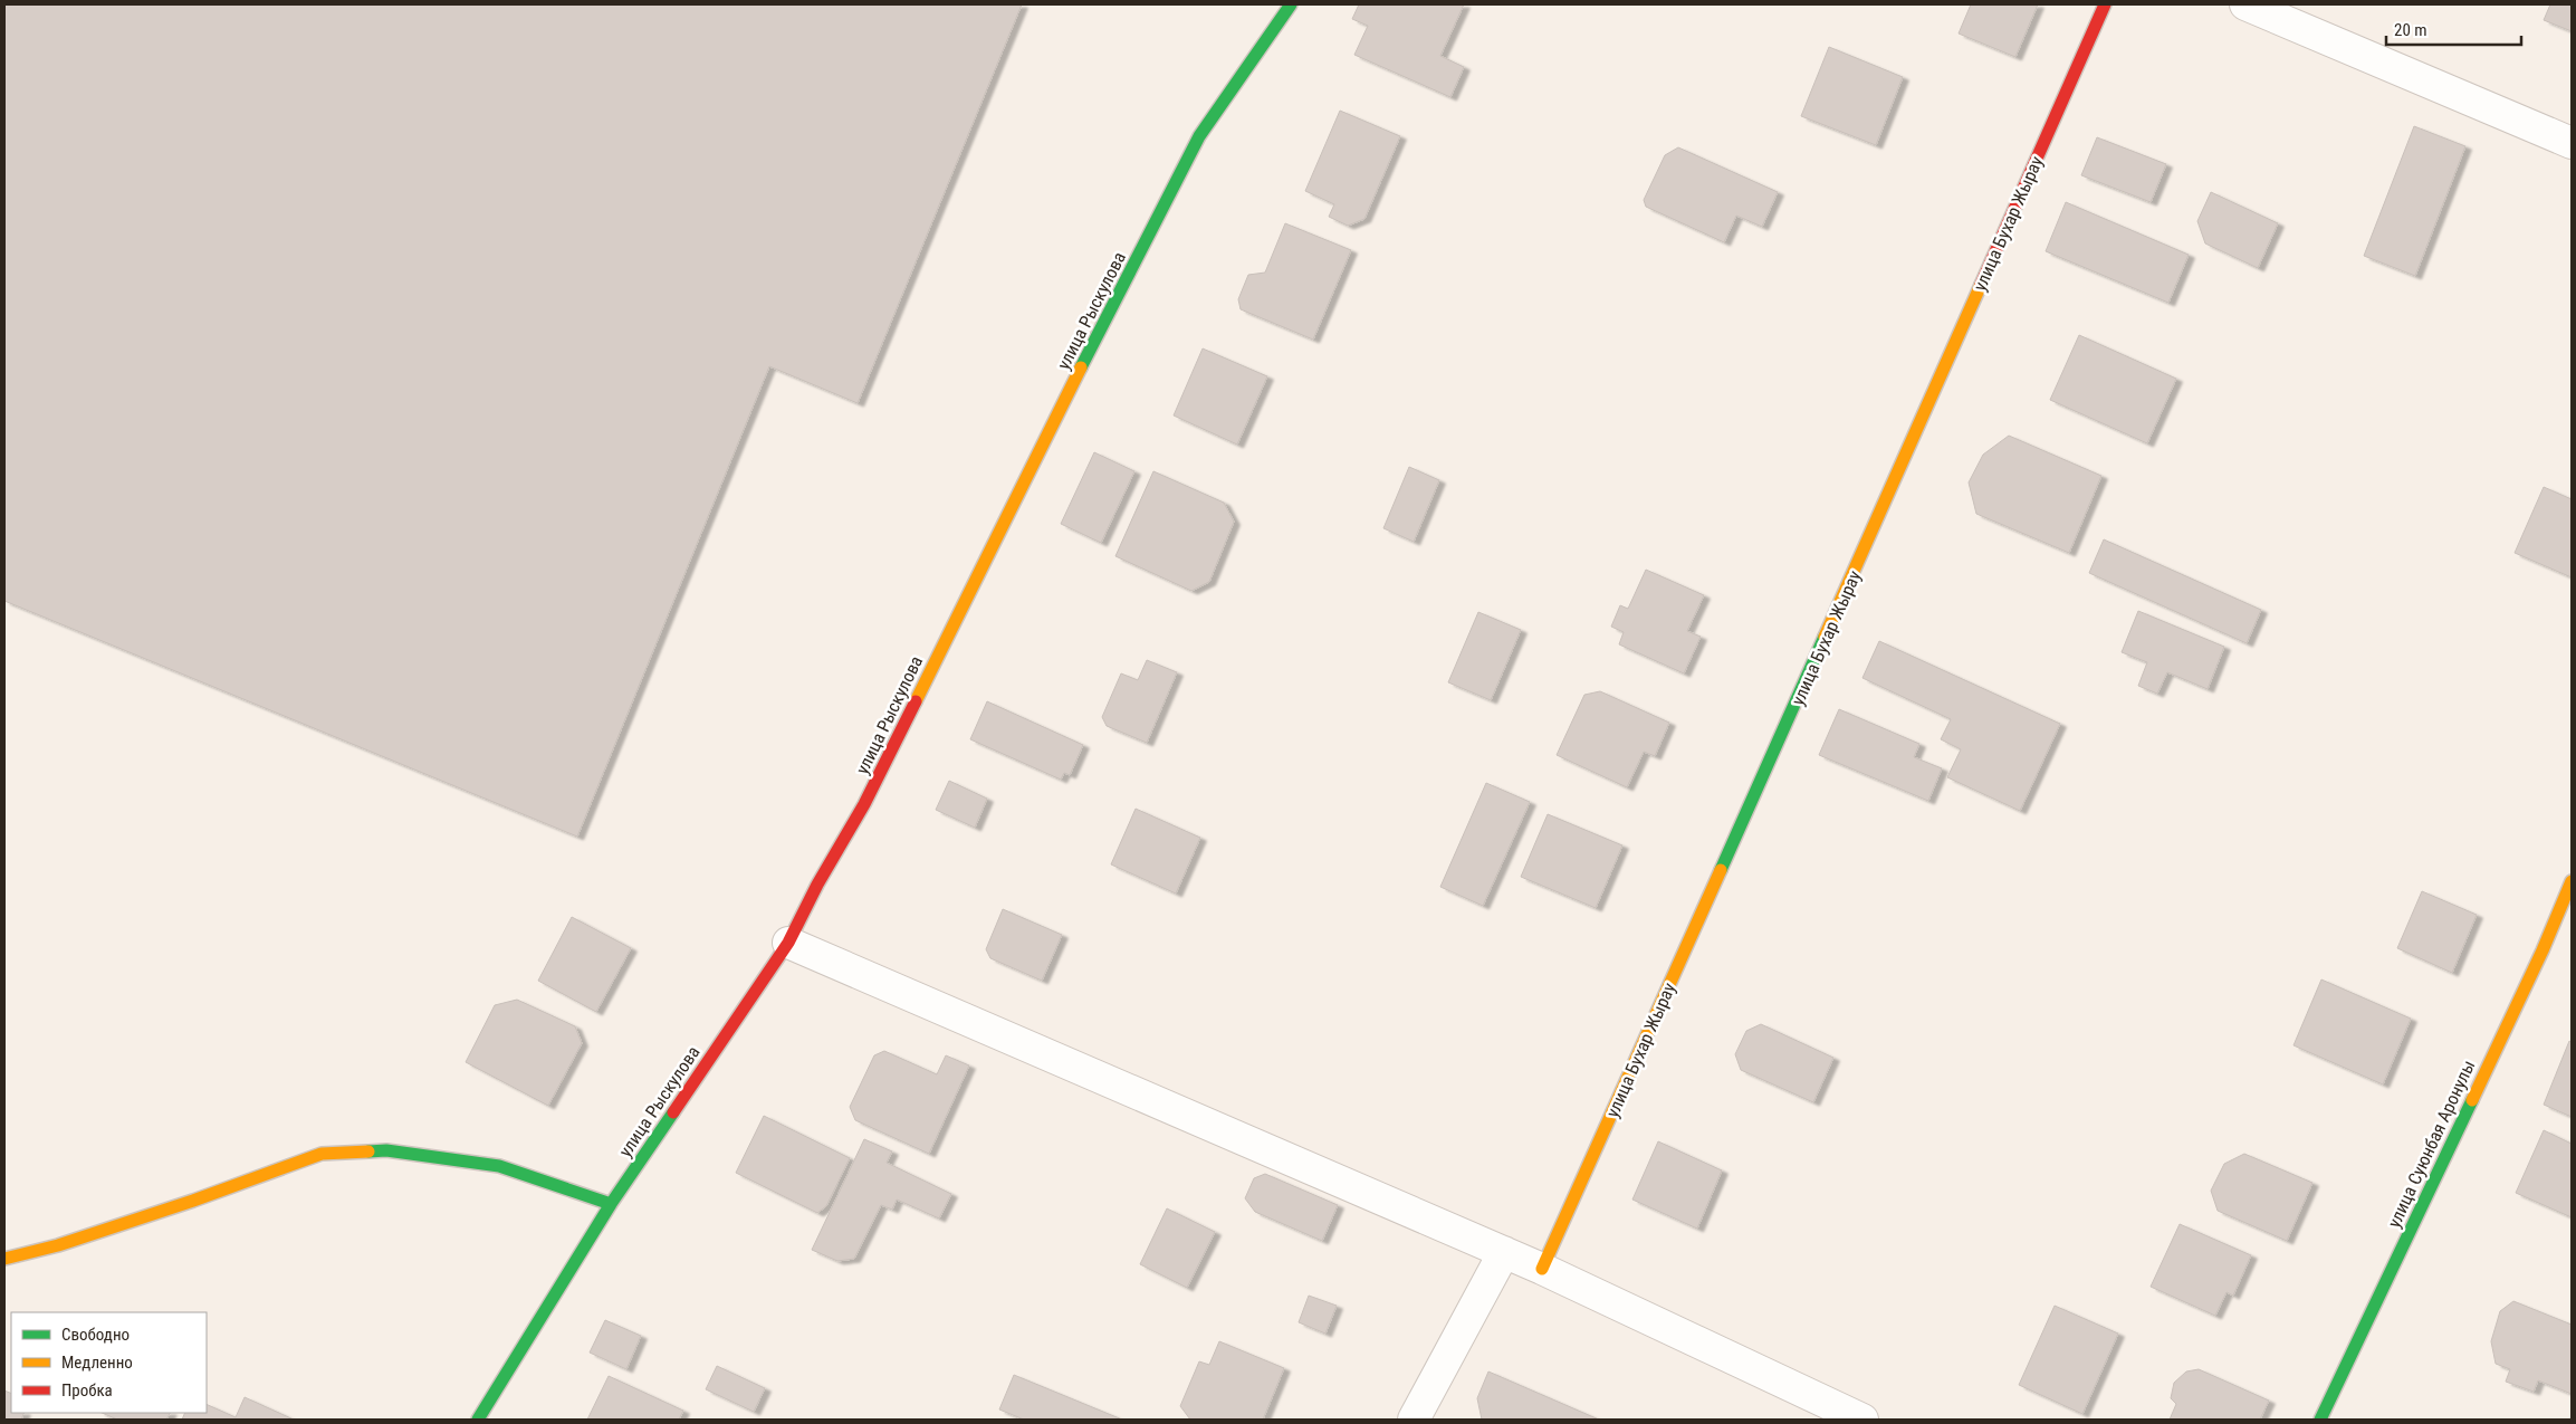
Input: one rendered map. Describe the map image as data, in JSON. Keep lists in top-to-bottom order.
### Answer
{
  "streets": {
    "street": ["улица Бухар Жырау", "улица Рыскулова", "улица Суюнбая Аронулы"]
  },
  "legend": ["Свободно", "Медленно", "Пробка"],
  "scale_bar": "20 m"
}
